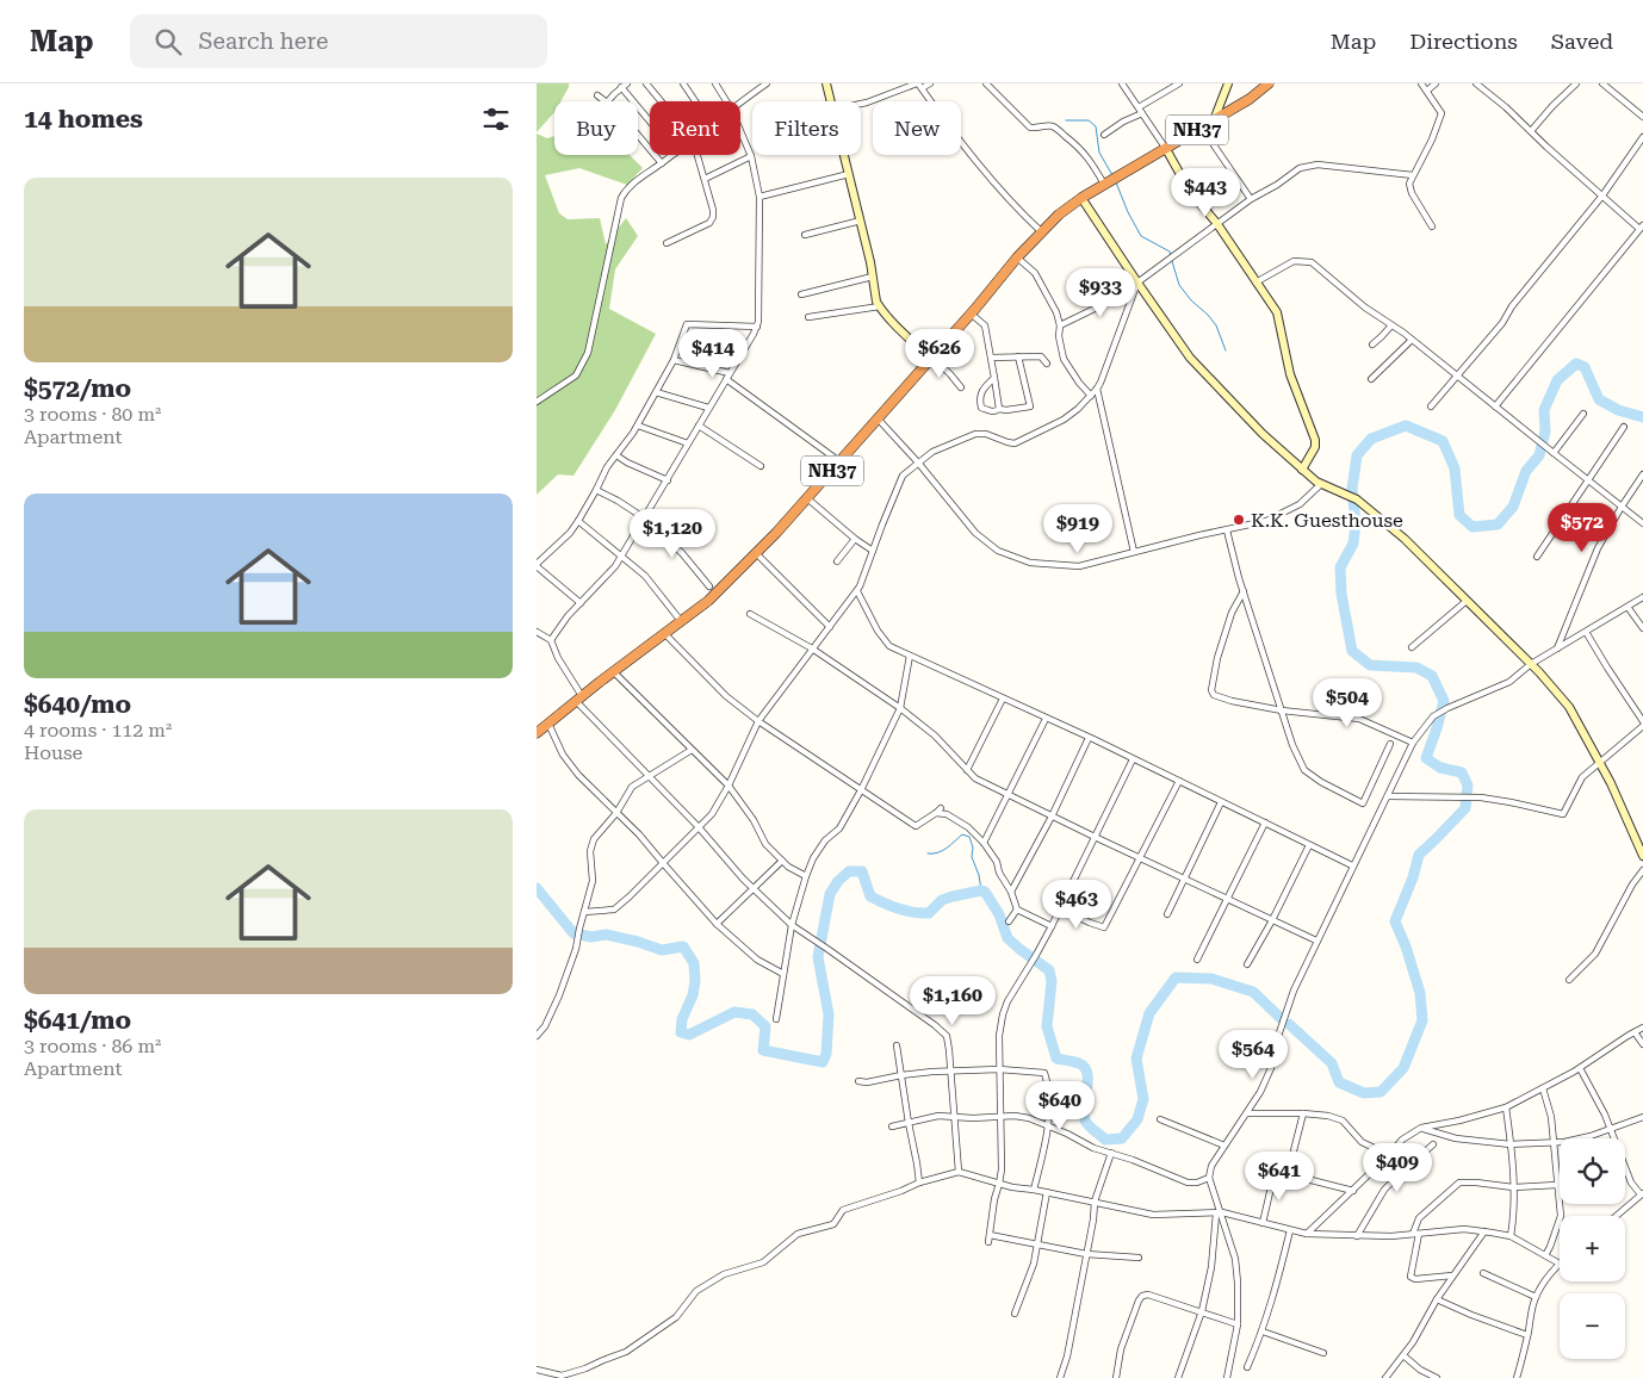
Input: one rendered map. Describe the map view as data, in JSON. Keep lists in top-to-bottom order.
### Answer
{
  "streets": {
    "highway": ["NH37"]
  },
  "places": ["K.K. Guesthouse"],
  "page": {
    "header": "Map",
    "search": "Search here",
    "nav": ["Map", "Directions", "Saved"],
    "heading": "14 homes",
    "chip": [
      "Buy",
      "Rent",
      "Filters",
      "New"
    ],
    "list": [
      {
        "name": "$572/mo",
        "note": "3 rooms · 80 m² · Apartment"
      },
      {
        "name": "$640/mo",
        "note": "4 rooms · 112 m² · House"
      },
      {
        "name": "$641/mo",
        "note": "3 rooms · 86 m² · Apartment"
      }
    ],
    "price": [
      "$443",
      "$933",
      "$414",
      "$626",
      "$572",
      "$919",
      "$1,120",
      "$504",
      "$463",
      "$1,160",
      "$564",
      "$640",
      "$409",
      "$641"
    ],
    "map_buttons": ["+", "−"]
  }
}
